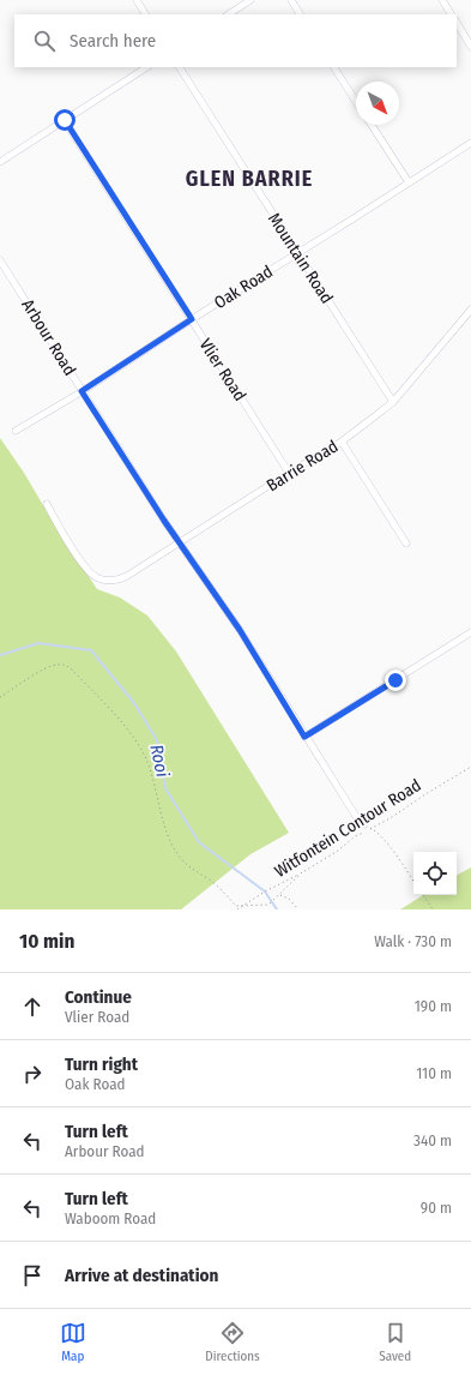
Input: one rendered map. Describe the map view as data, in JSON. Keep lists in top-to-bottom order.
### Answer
{
  "streets": {
    "street": [
      "Mountain Road",
      "Oak Road",
      "Arbour Road",
      "Vlier Road",
      "Barrie Road"
    ],
    "path": ["Witfontein Contour Road"]
  },
  "crossings": [
    ["Mountain Road", "Oak Road"],
    ["Mountain Road", "Barrie Road"],
    ["Oak Road", "Arbour Road"],
    ["Oak Road", "Vlier Road"],
    ["Arbour Road", "Barrie Road"],
    ["Vlier Road", "Barrie Road"]
  ],
  "districts": ["GLEN BARRIE"],
  "water": ["Rooi"],
  "north": "bottom right",
  "page": {
    "search": "Search here",
    "heading": ["10 min", "Walk · 730 m"],
    "list": [
      ["Continue", "Vlier Road", "190 m"],
      ["Turn right", "Oak Road", "110 m"],
      ["Turn left", "Arbour Road", "340 m"],
      ["Turn left", "Waboom Road", "90 m"],
      "Arrive at destination"
    ],
    "nav": ["Map", "Directions", "Saved"]
  }
}
